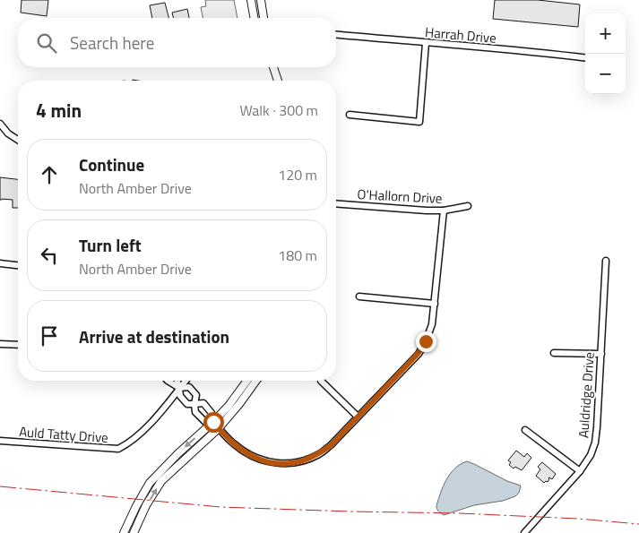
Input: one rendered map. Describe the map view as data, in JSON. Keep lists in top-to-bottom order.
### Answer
{
  "streets": {
    "street": [
      "Harrah Drive",
      "O'Hallorn Drive",
      "Auldridge Drive",
      "Auld Tatty Drive"
    ]
  },
  "page": {
    "map_buttons": ["+", "−"],
    "search": "Search here",
    "heading": ["4 min", "Walk · 300 m"],
    "list": [
      ["Continue", "North Amber Drive", "120 m"],
      ["Turn left", "North Amber Drive", "180 m"],
      "Arrive at destination"
    ]
  }
}
